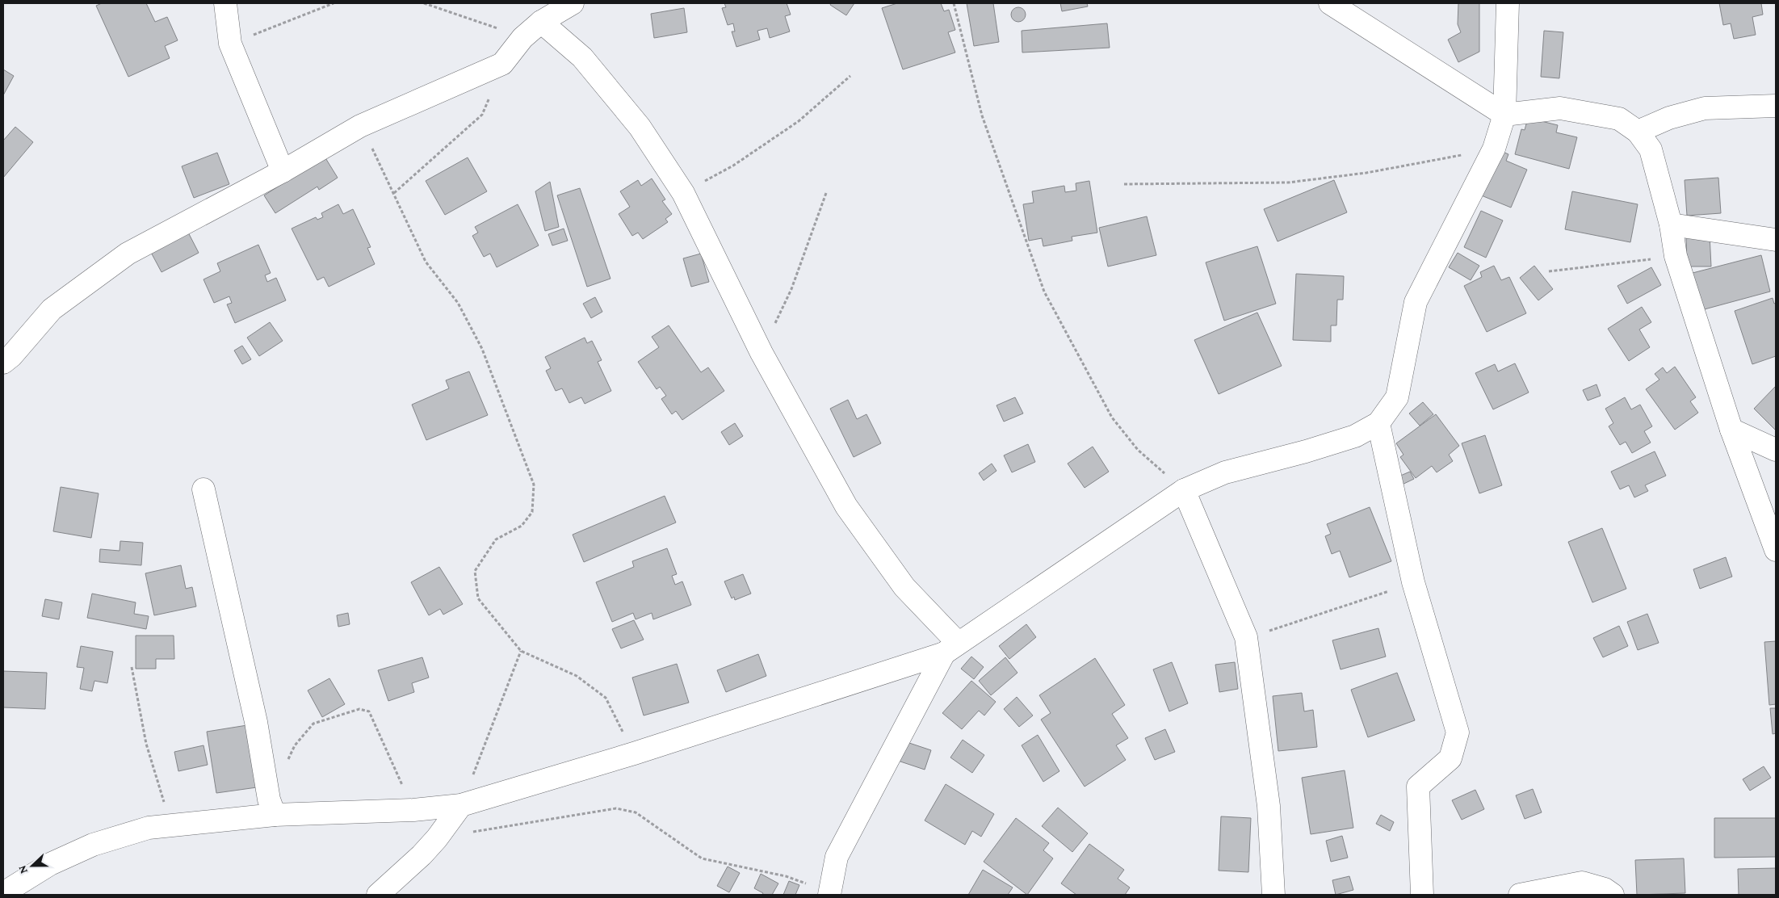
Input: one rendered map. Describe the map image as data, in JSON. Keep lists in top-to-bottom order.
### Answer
{
  "north": "left"
}
